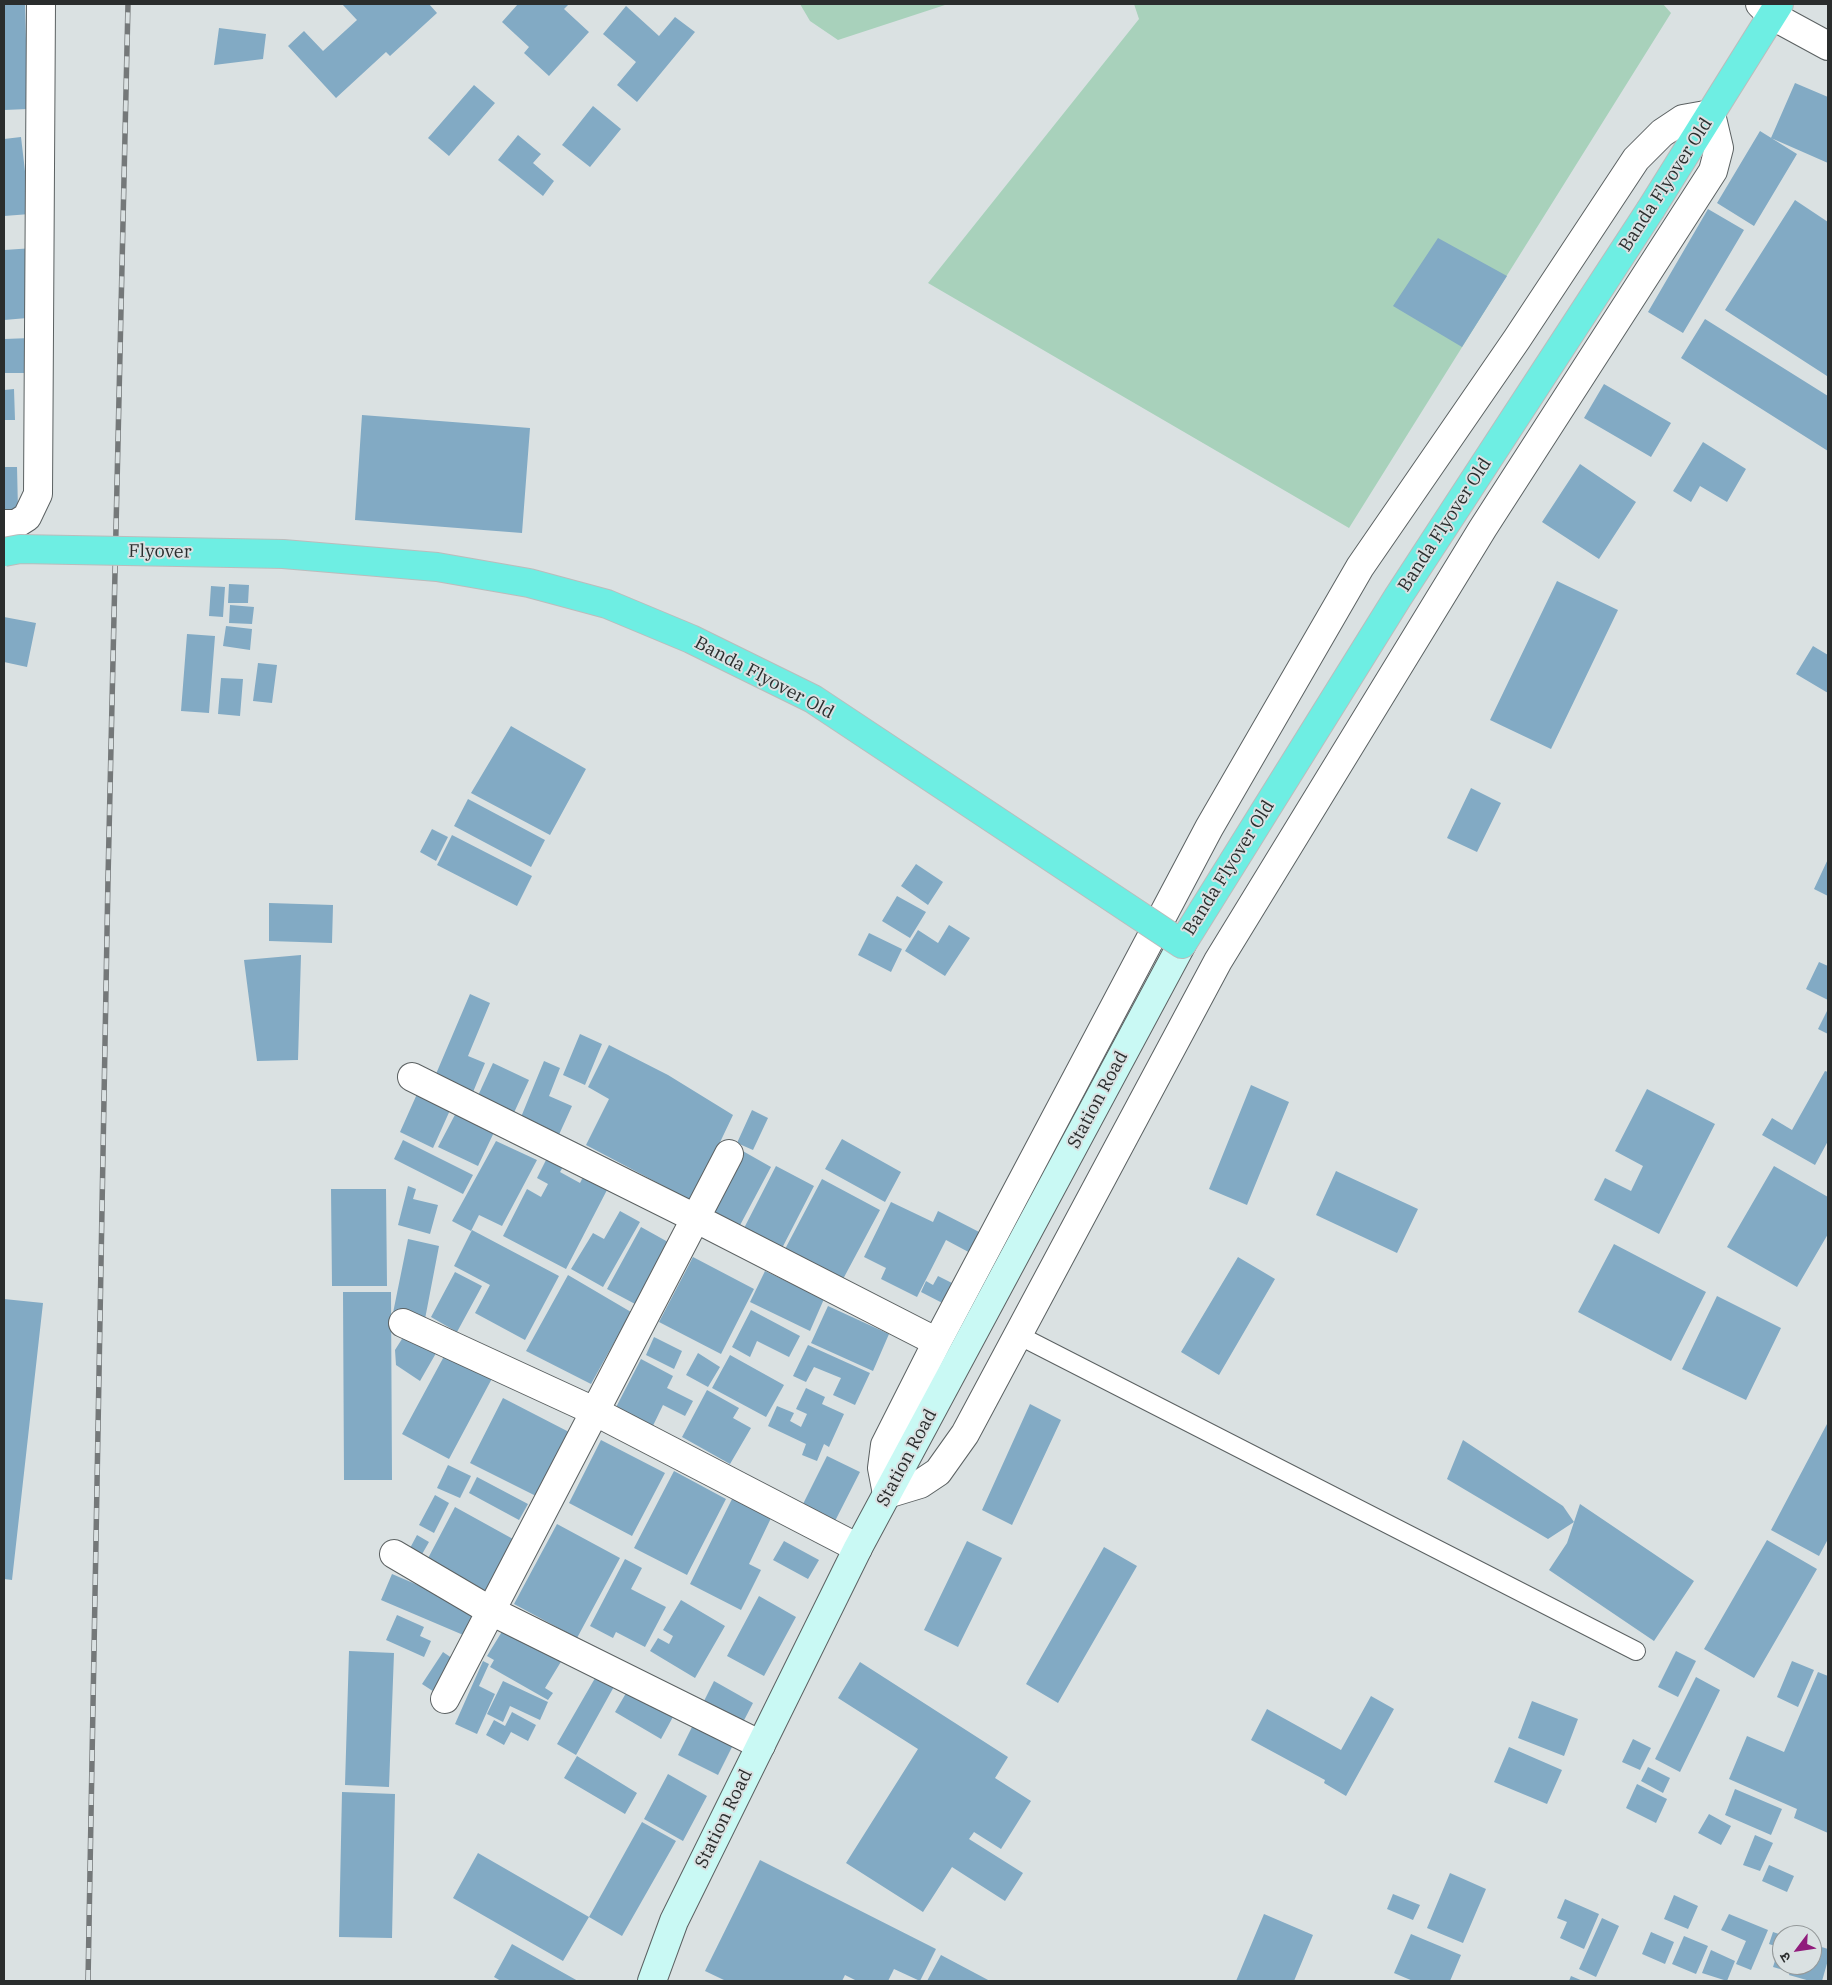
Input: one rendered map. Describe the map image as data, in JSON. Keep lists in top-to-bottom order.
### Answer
{
  "streets": {
    "highway": ["Banda Flyover Old", "Flyover"],
    "main road": ["Station Road"]
  },
  "crossings": [
    ["Banda Flyover Old", "Flyover"],
    ["Banda Flyover Old", "Station Road"]
  ],
  "north": "bottom left"
}
